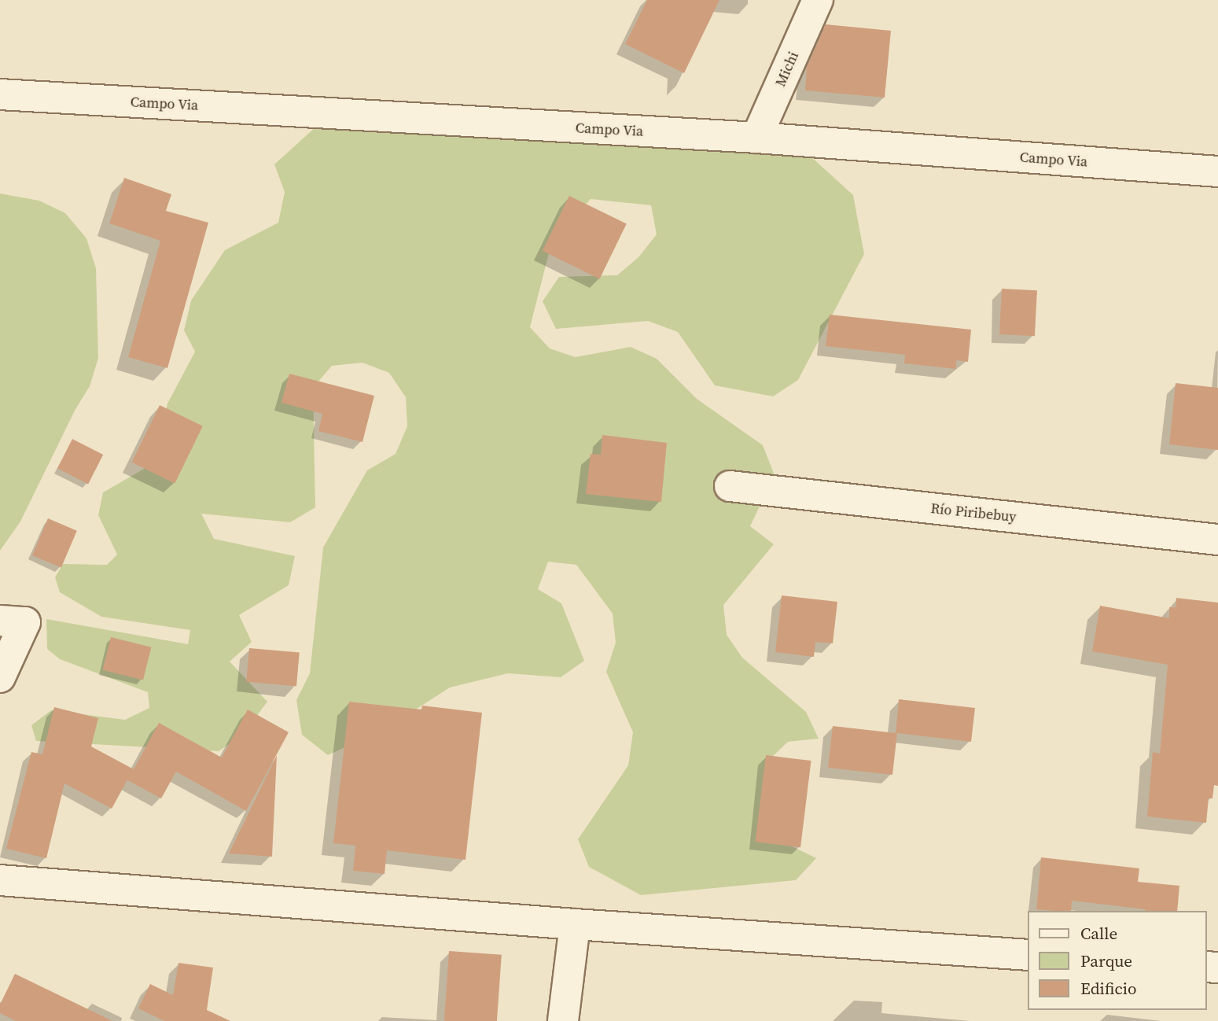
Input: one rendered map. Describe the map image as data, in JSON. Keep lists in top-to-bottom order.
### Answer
{
  "streets": {
    "street": ["Michi", "Campo Via", "Río Piribebuy"]
  },
  "crossings": [
    ["Michi", "Campo Via"]
  ],
  "legend": ["Calle", "Parque", "Edificio"]
}
